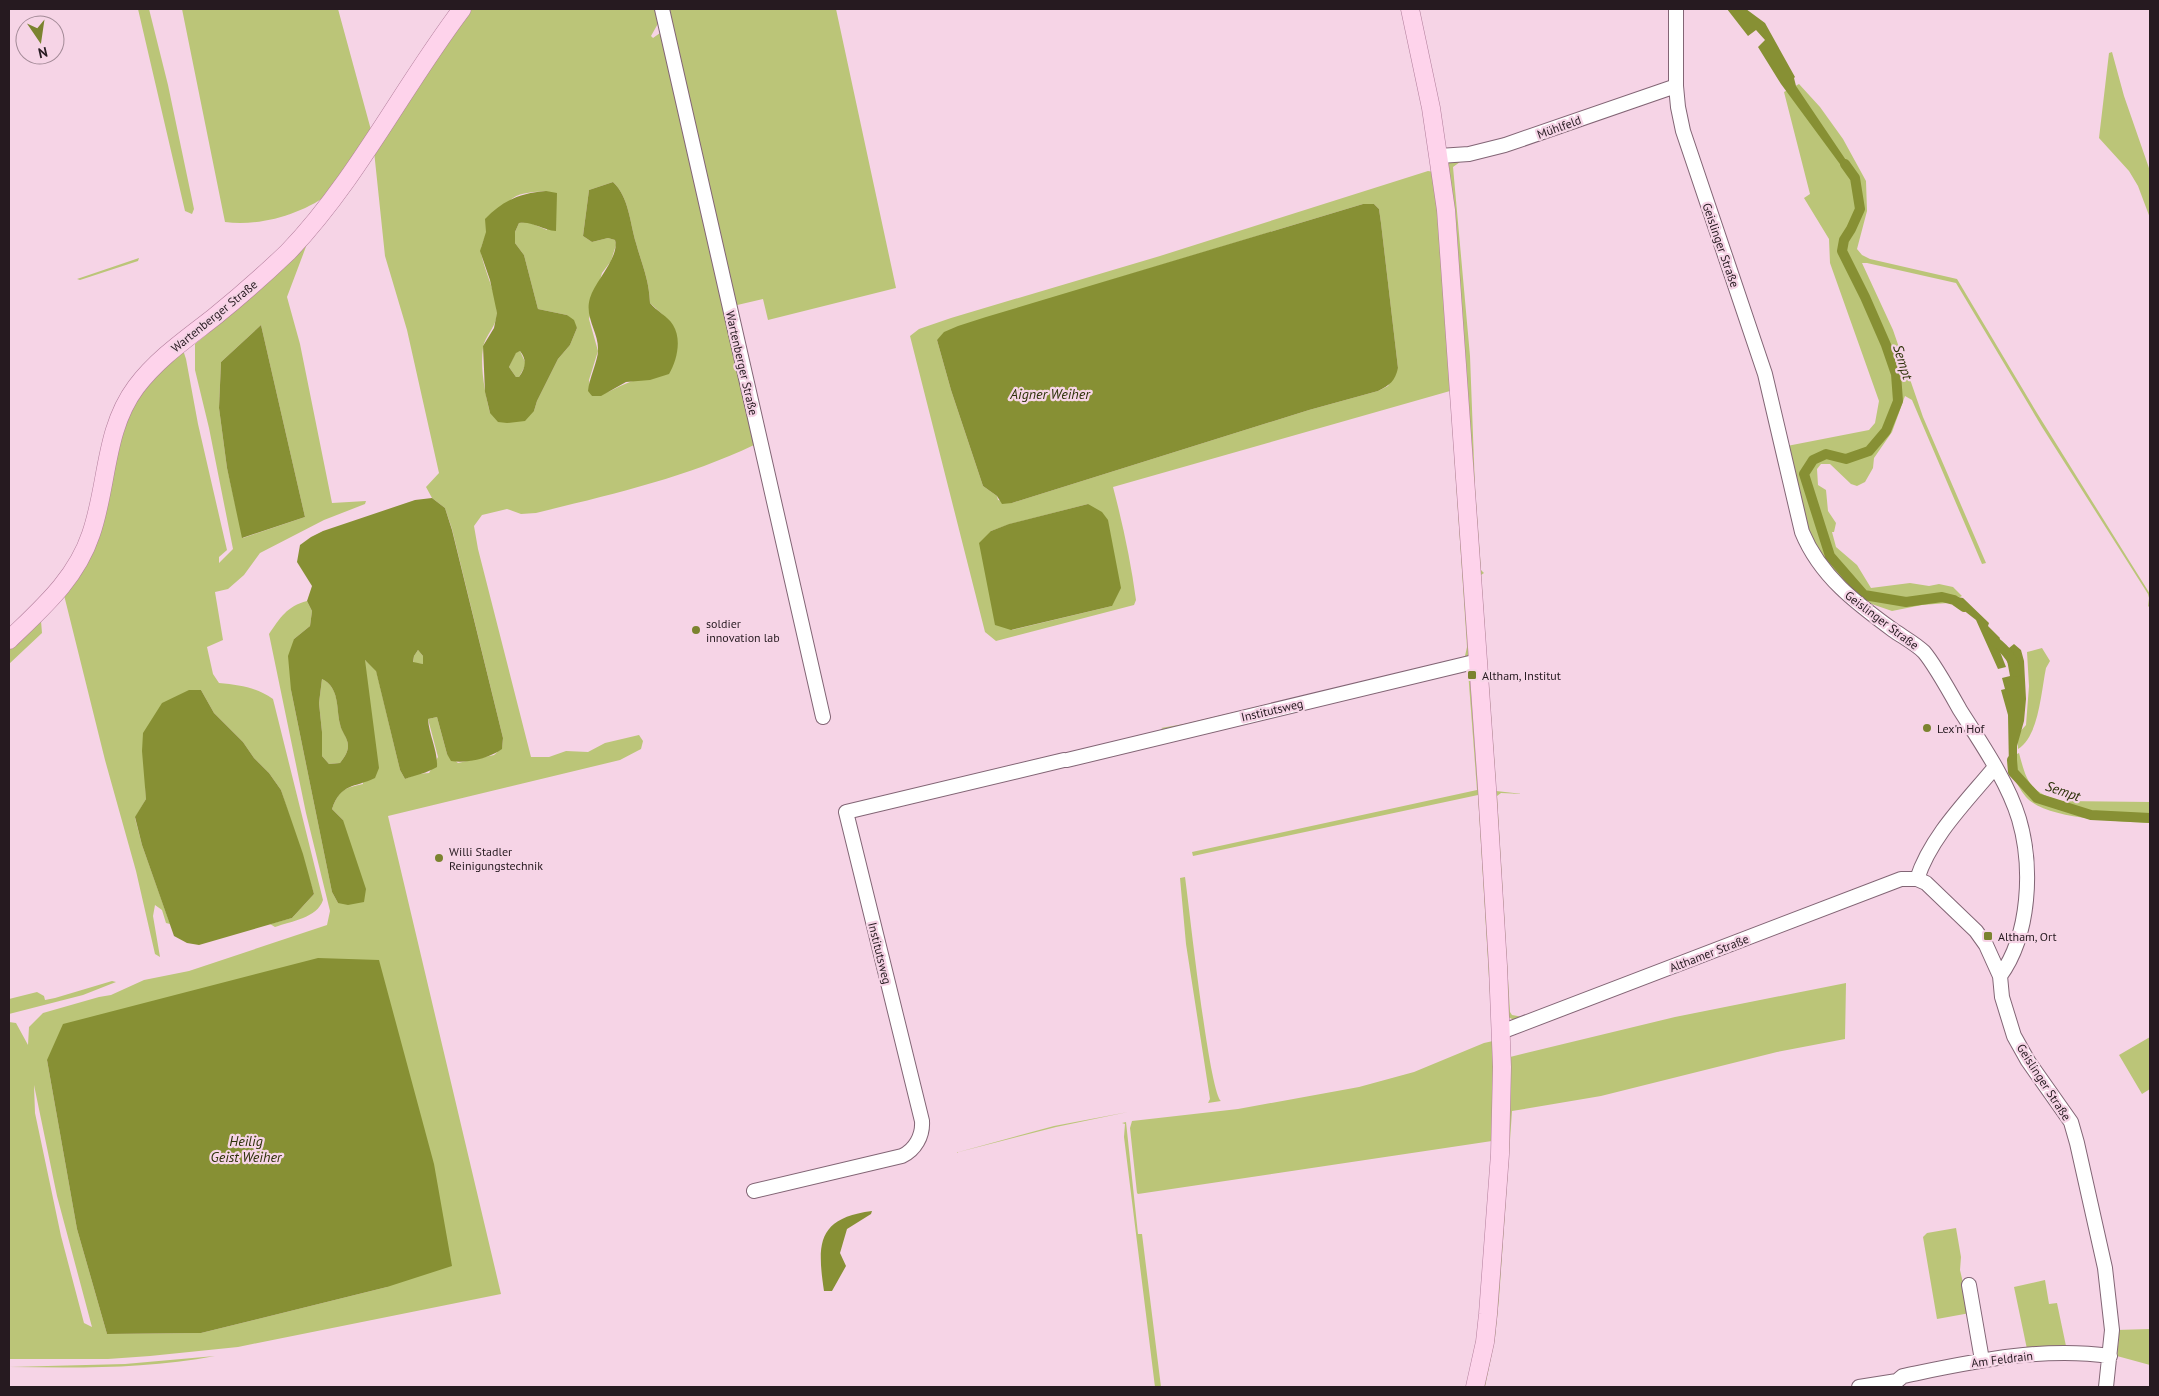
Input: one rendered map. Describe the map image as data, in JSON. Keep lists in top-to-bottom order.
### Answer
{
  "streets": {
    "main road": ["Wartenberger Straße"],
    "street": [
      "Mühlfeld",
      "Geislinger Straße",
      "Institutsweg",
      "Althamer Straße",
      "Am Feldrain"
    ]
  },
  "crossings": [
    ["Mühlfeld", "Geislinger Straße"],
    ["Geislinger Straße", "Am Feldrain"]
  ],
  "water": ["Sempt", "Aigner Weiher", "Heilig Geist Weiher"],
  "places": {
    "other": ["soldier innovation lab", "Lex'n Hof", "Willi Stadler Reinigungstechnik"],
    "transit": ["Altham, Institut", "Altham, Ort"]
  },
  "north": "bottom"
}
